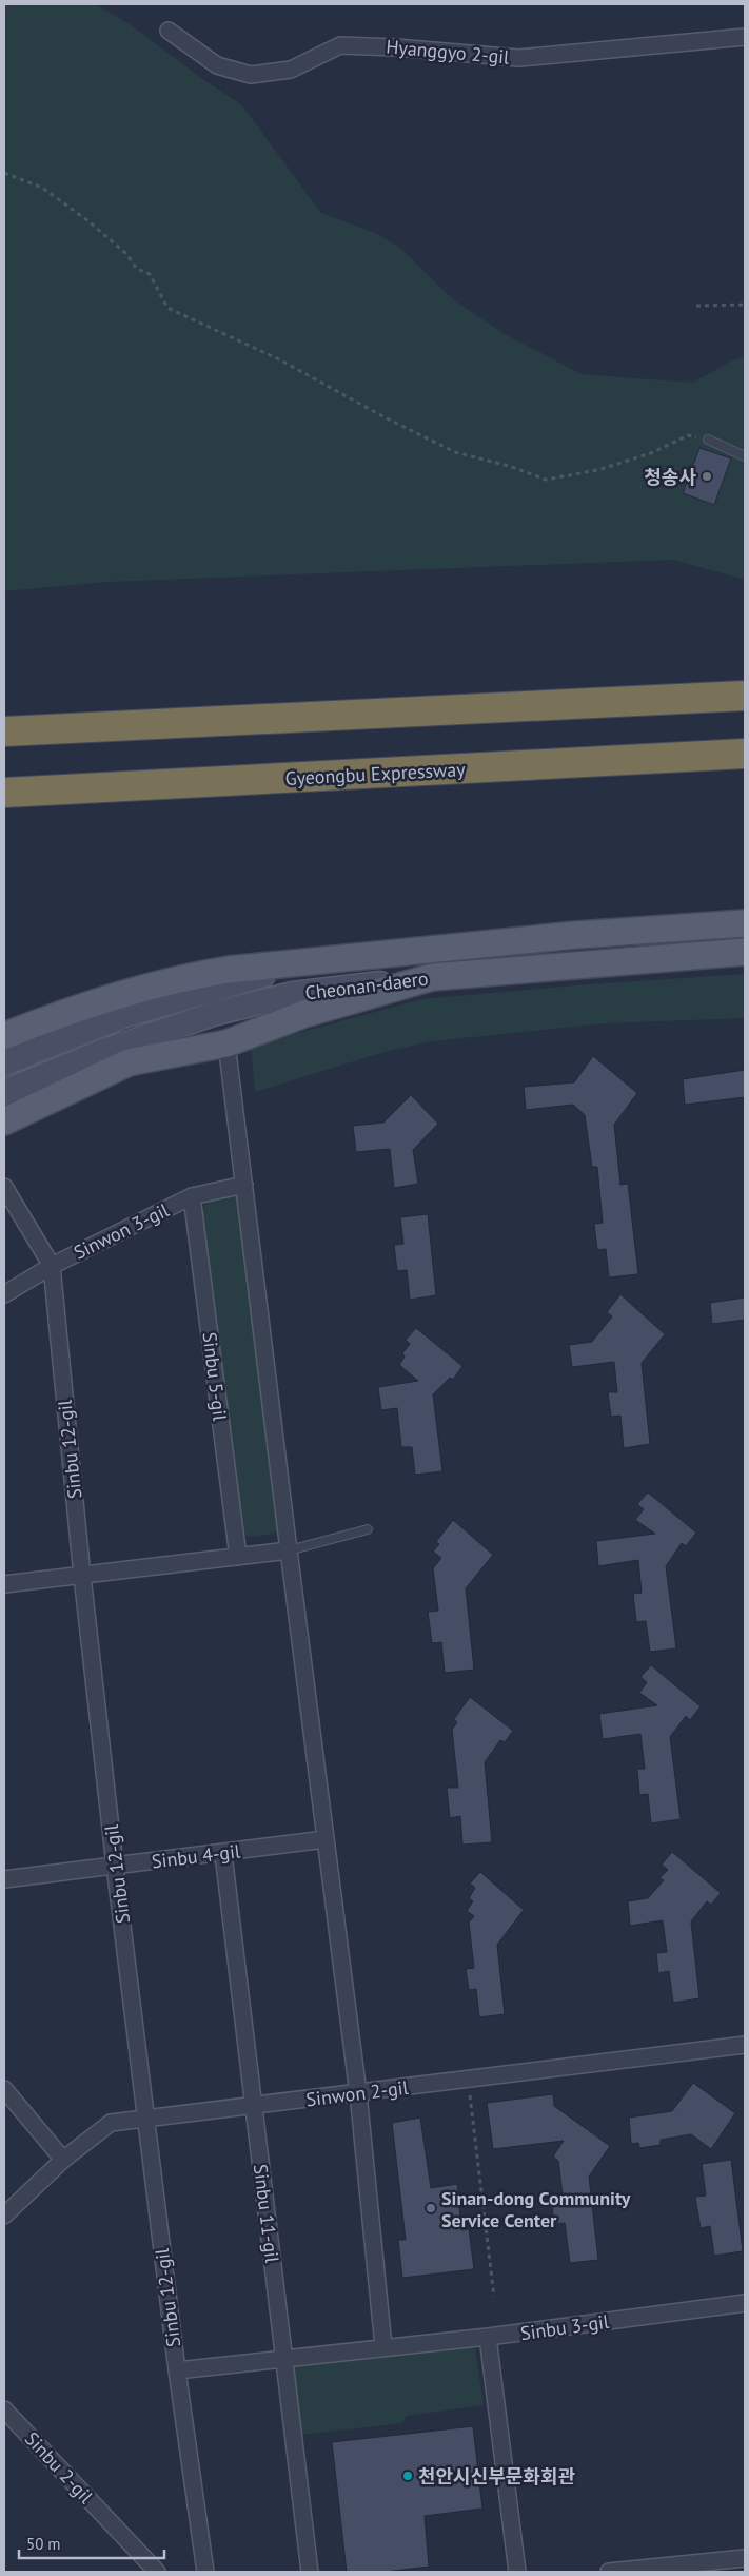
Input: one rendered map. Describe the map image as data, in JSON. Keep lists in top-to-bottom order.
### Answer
{
  "streets": {
    "highway": ["Gyeongbu Expressway"],
    "main road": ["Cheonan-daero"],
    "street": [
      "Hyanggyo 2-gil",
      "Sinwon 3-gil",
      "Sinbu 5-gil",
      "Sinbu 12-gil",
      "Sinbu 4-gil",
      "Sinwon 2-gil",
      "Sinbu 11-gil",
      "Sinbu 3-gil",
      "Sinbu 2-gil"
    ]
  },
  "crossings": [
    ["Sinwon 3-gil", "Sinbu 5-gil"],
    ["Sinwon 3-gil", "Sinbu 12-gil"],
    ["Sinbu 12-gil", "Sinbu 4-gil"],
    ["Sinbu 12-gil", "Sinwon 2-gil"],
    ["Sinbu 12-gil", "Sinbu 3-gil"],
    ["Sinbu 4-gil", "Sinbu 11-gil"],
    ["Sinwon 2-gil", "Sinbu 11-gil"],
    ["Sinbu 11-gil", "Sinbu 3-gil"]
  ],
  "places": ["청송사", "Sinan-dong Community Service Center", "천안시신부문화회관"],
  "scale_bar": "50 m"
}
